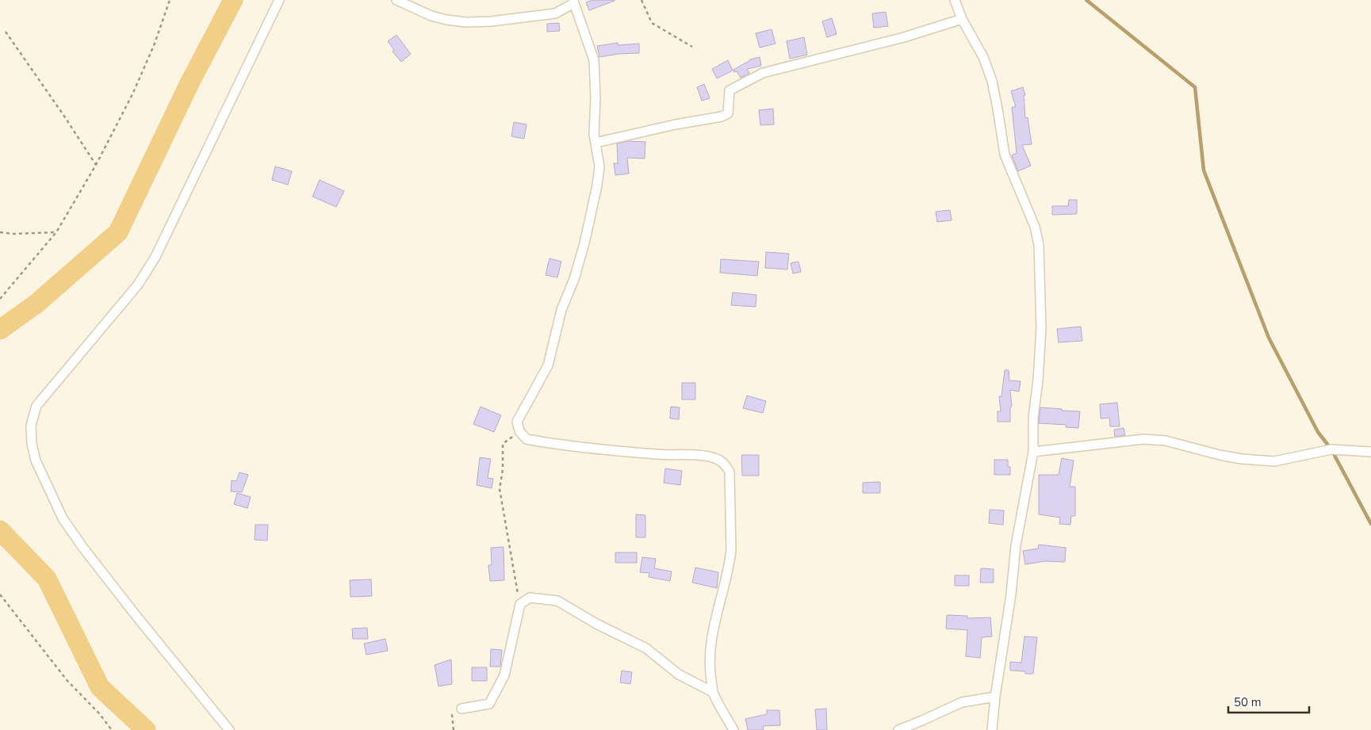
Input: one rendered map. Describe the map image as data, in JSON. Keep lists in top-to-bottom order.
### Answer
{
  "scale_bar": "50 m"
}
